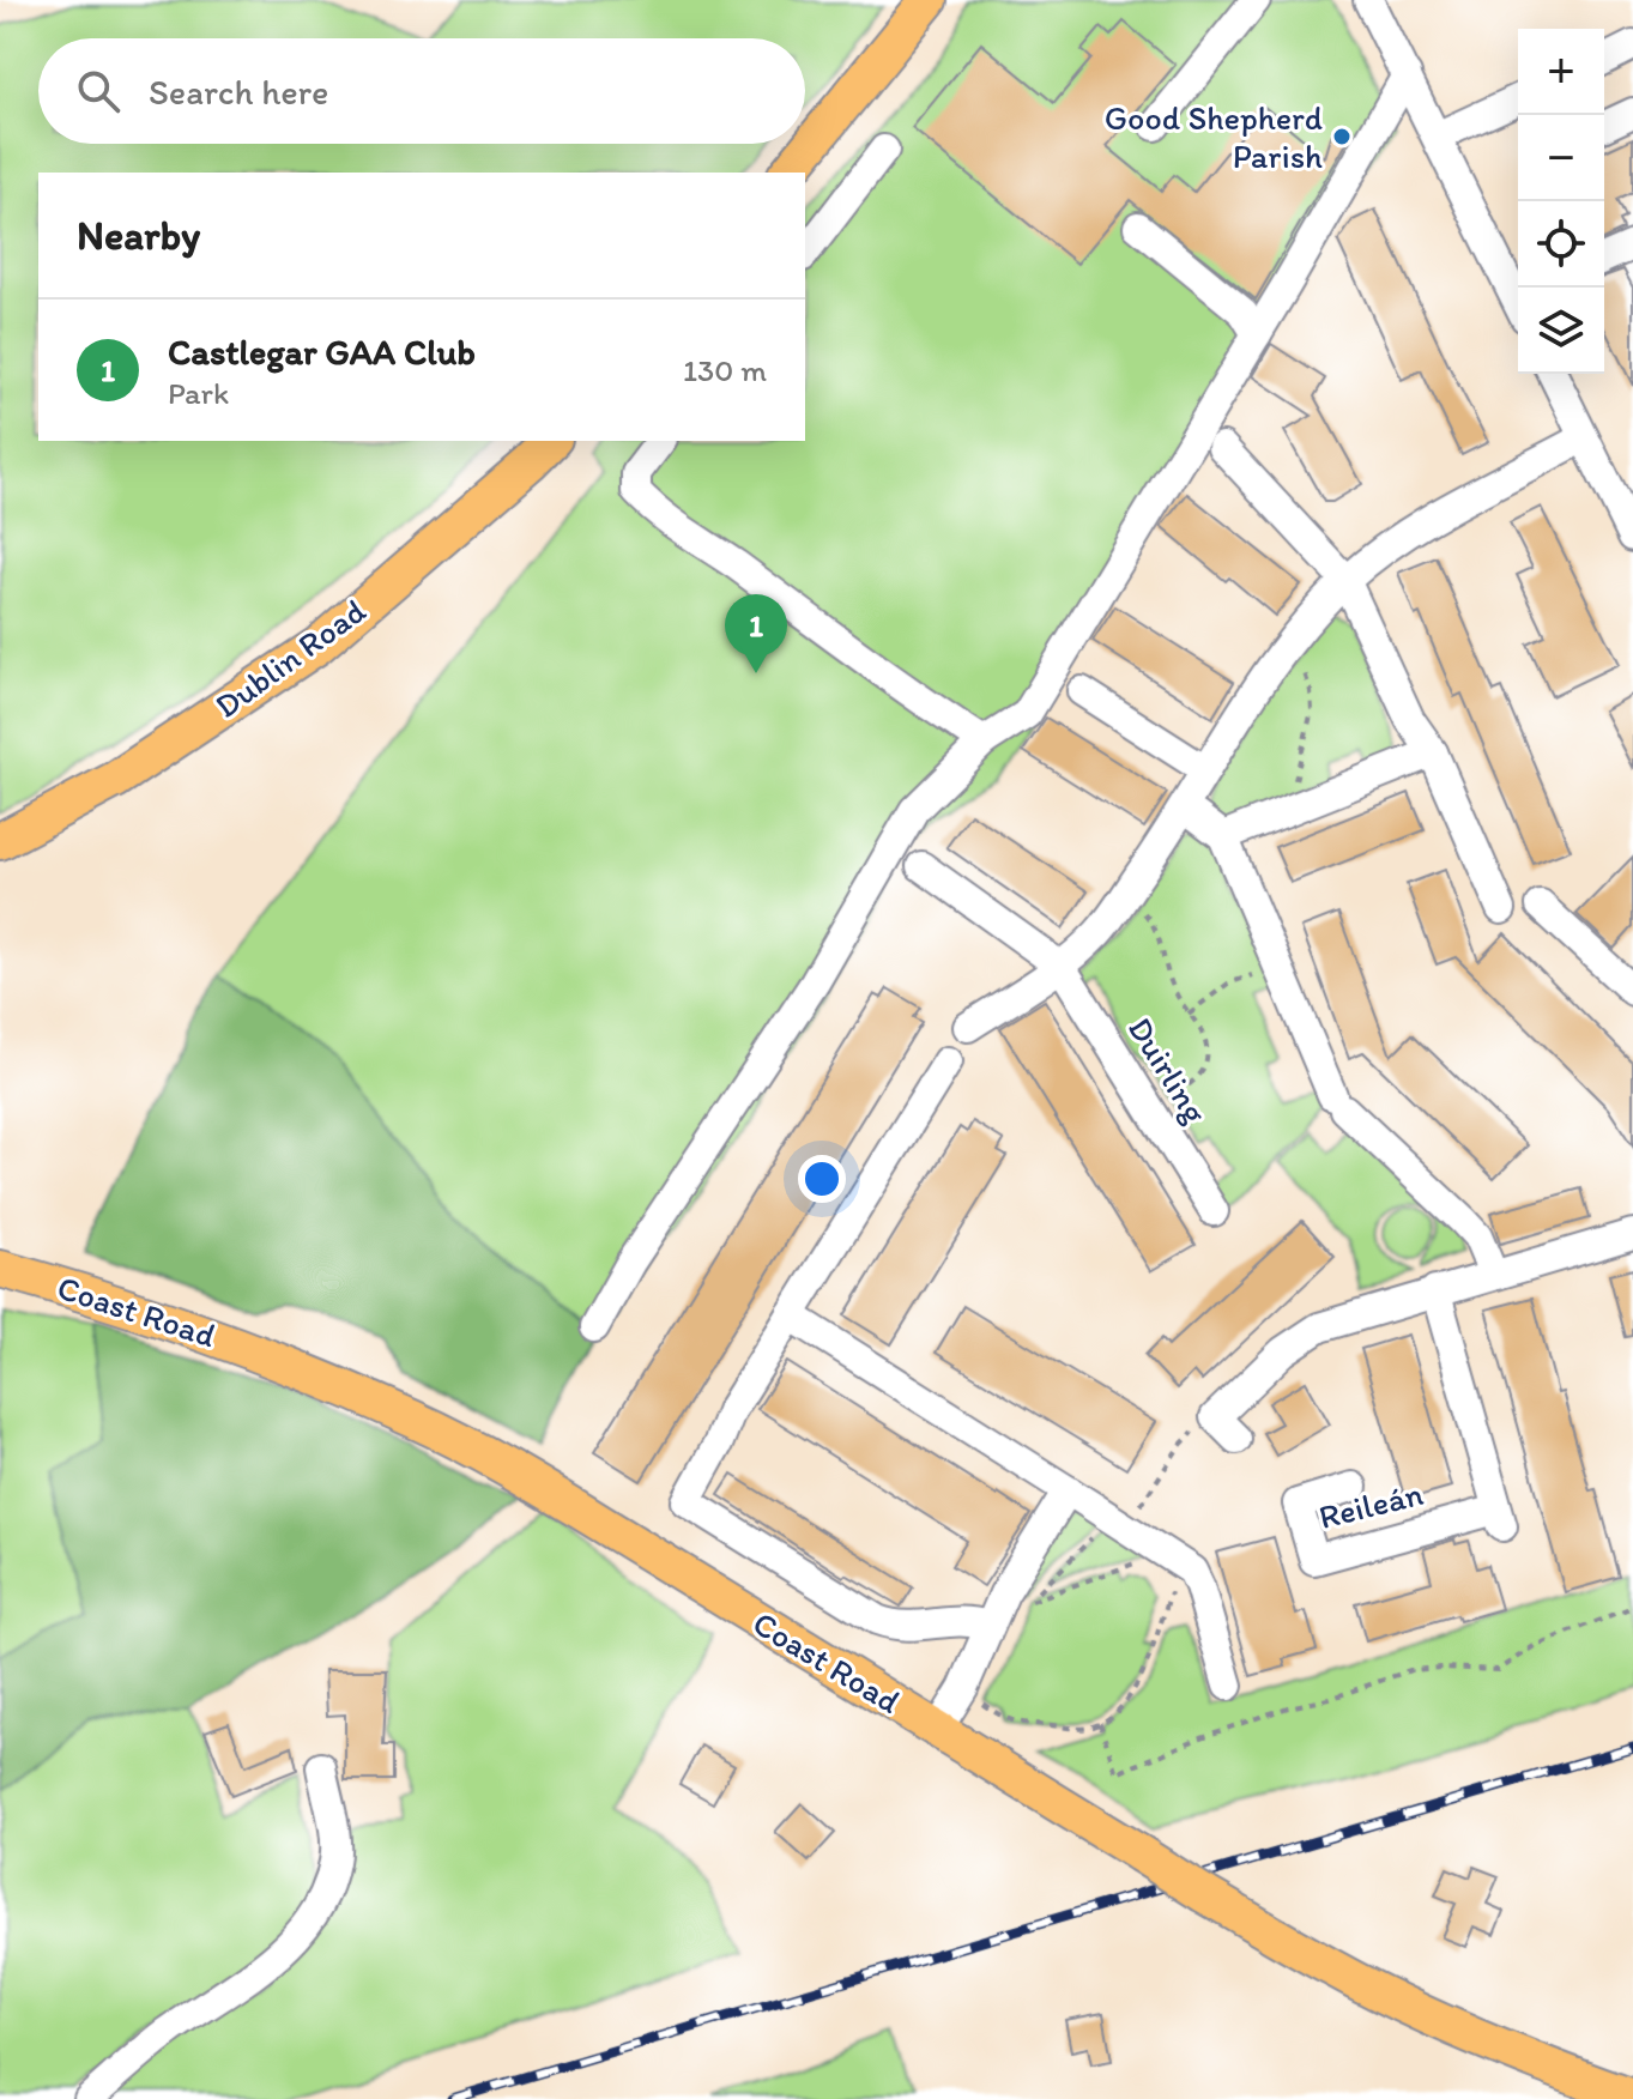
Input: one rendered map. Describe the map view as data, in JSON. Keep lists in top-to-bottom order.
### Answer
{
  "streets": {
    "main road": ["Dublin Road", "Coast Road"],
    "street": ["Duirling", "Reileán"]
  },
  "places": ["Good Shepherd Parish"],
  "page": {
    "map_buttons": ["+", "−"],
    "search": "Search here",
    "heading": "Nearby",
    "list": [
      {
        "mark": "1",
        "name": "Castlegar GAA Club",
        "note": "Park",
        "value": "130 m"
      }
    ],
    "pins": "1"
  }
}
